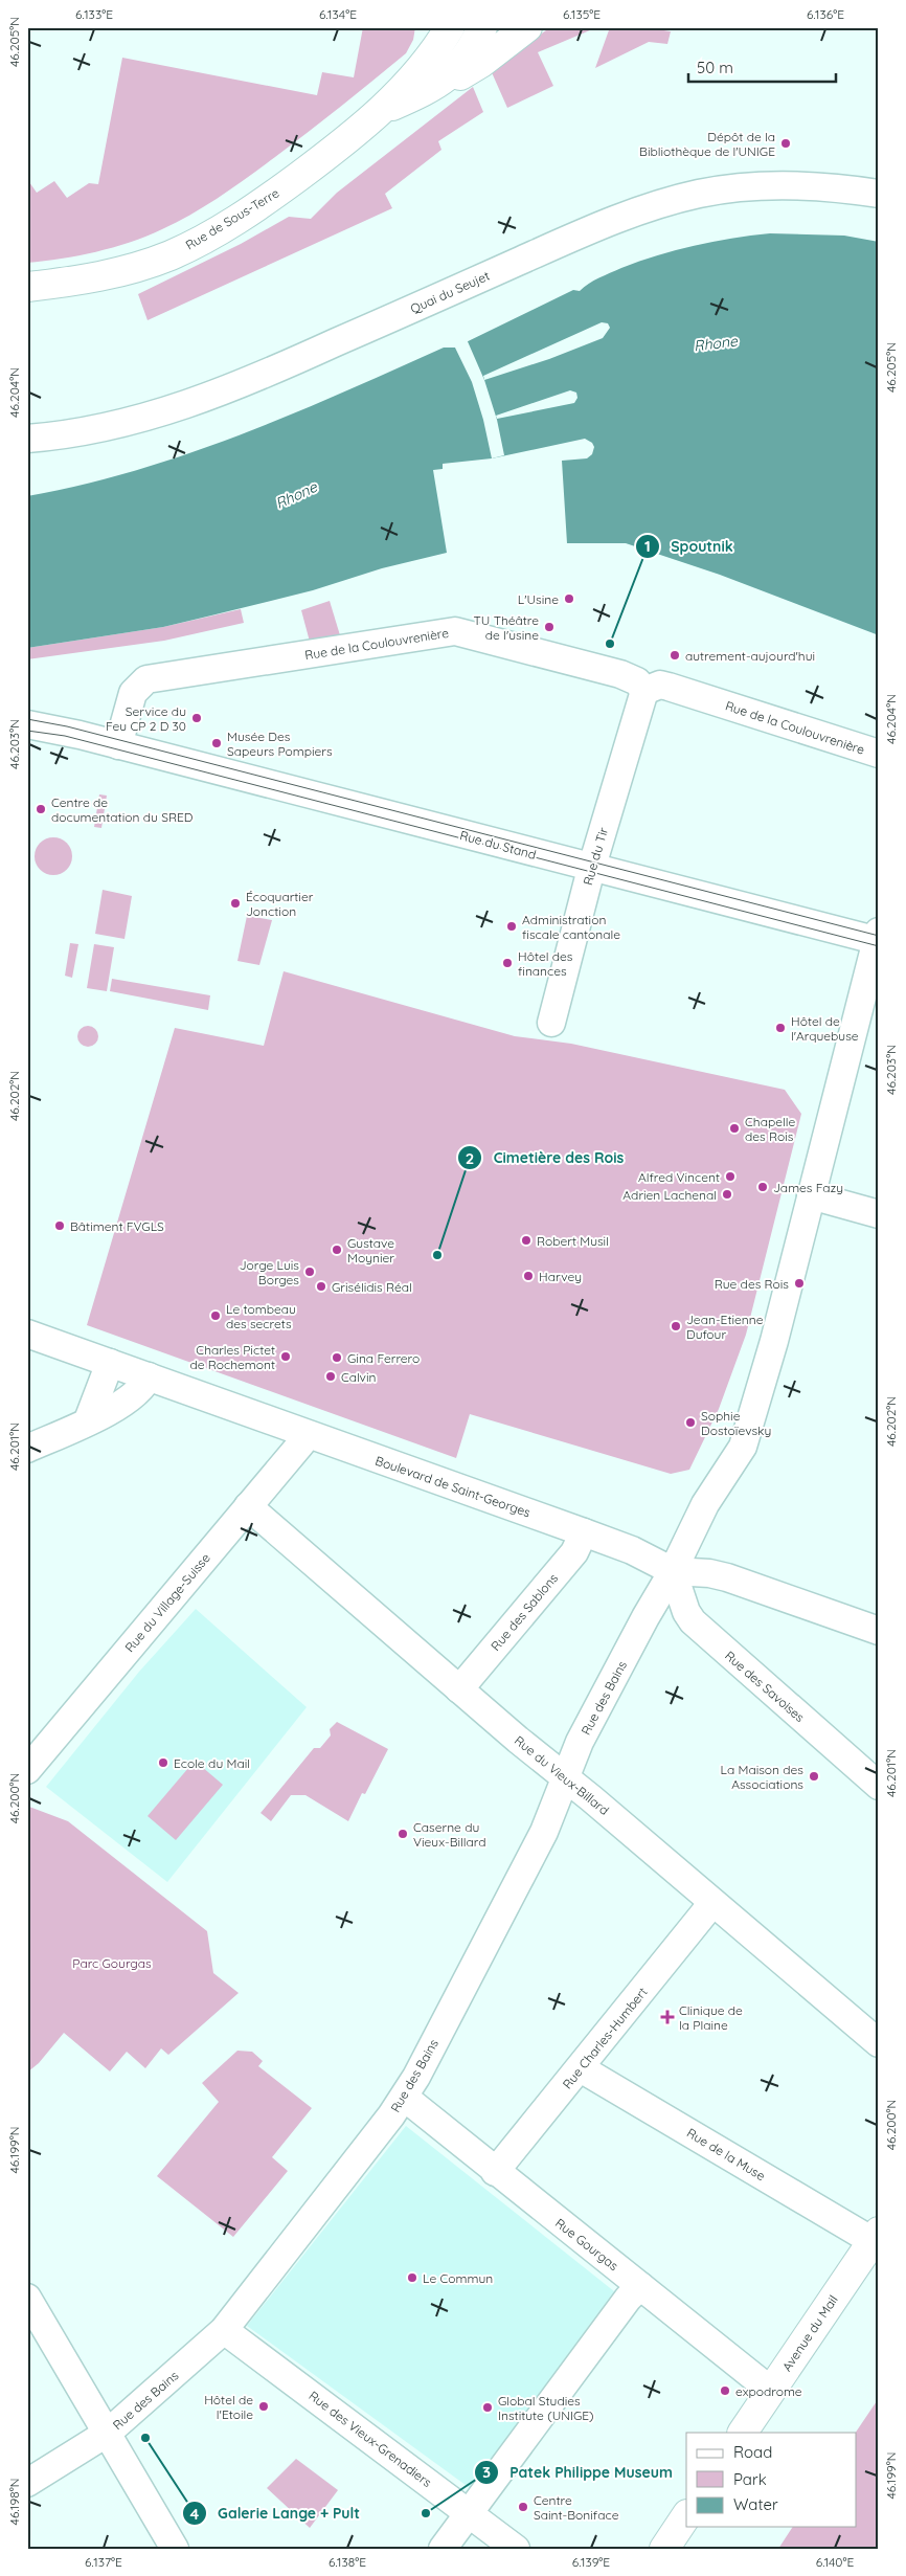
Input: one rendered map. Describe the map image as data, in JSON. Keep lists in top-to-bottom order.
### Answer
{
  "streets": {
    "main road": ["Rue de Sous-Terre", "Avenue du Mail"],
    "street": [
      "Quai du Seujet",
      "Rue de la Coulouvrenière",
      "Rue du Stand",
      "Rue du Tir",
      "Boulevard de Saint-Georges",
      "Rue du Village-Suisse",
      "Rue des Sablons",
      "Rue des Savoises",
      "Rue des Bains",
      "Rue du Vieux-Billard",
      "Rue Charles-Humbert",
      "Rue de la Muse",
      "Rue Gourgas",
      "Rue des Vieux-Grenadiers"
    ]
  },
  "crossings": [
    ["Rue de la Coulouvrenière", "Rue du Stand"],
    ["Rue de la Coulouvrenière", "Rue du Tir"],
    ["Rue du Stand", "Rue du Tir"],
    ["Boulevard de Saint-Georges", "Rue du Village-Suisse"],
    ["Boulevard de Saint-Georges", "Rue des Sablons"],
    ["Boulevard de Saint-Georges", "Rue des Savoises"],
    ["Boulevard de Saint-Georges", "Rue des Bains"],
    ["Rue du Village-Suisse", "Rue du Vieux-Billard"],
    ["Rue des Sablons", "Rue du Vieux-Billard"],
    ["Rue des Savoises", "Rue des Bains"],
    ["Rue des Bains", "Rue du Vieux-Billard"],
    ["Rue des Bains", "Rue Gourgas"],
    ["Rue des Bains", "Rue des Vieux-Grenadiers"],
    ["Rue du Vieux-Billard", "Rue Charles-Humbert"],
    ["Rue Charles-Humbert", "Rue de la Muse"],
    ["Rue Charles-Humbert", "Rue Gourgas"],
    ["Rue de la Muse", "Avenue du Mail"],
    ["Rue Gourgas", "Avenue du Mail"]
  ],
  "water": ["Rhone"],
  "parks": ["Parc Gourgas"],
  "places": {
    "other": [
      "Dépôt de la Bibliothèque de l'UNIGE",
      "L'Usine",
      "TU Théâtre de l'usine",
      "Spoutnik",
      "autrement-aujourd'hui",
      "Service du Feu CP 2 D 30",
      "Musée Des Sapeurs Pompiers",
      "Centre de documentation du SRED",
      "Écoquartier Jonction",
      "Administration fiscale cantonale",
      "Hôtel des finances",
      "Hôtel de l'Arquebuse",
      "Chapelle des Rois",
      "Alfred Vincent",
      "James Fazy",
      "Adrien Lachenal",
      "Bâtiment FVGLS",
      "Robert Musil",
      "Gustave Moynier",
      "Cimetière des Rois",
      "Jorge Luis Borges",
      "Harvey",
      "Rue des Rois",
      "Grisélidis Réal",
      "Le tombeau des secrets",
      "Jean-Etienne Dufour",
      "Charles Pictet de Rochemont",
      "Gina Ferrero",
      "Calvin",
      "Sophie Dostoïevsky",
      "Ecole du Mail",
      "La Maison des Associations",
      "Caserne du Vieux-Billard",
      "Le Commun",
      "expodrome",
      "Hôtel de l'Etoile",
      "Global Studies Institute (UNIGE)",
      "Galerie Lange + Pult",
      "Centre Saint-Boniface",
      "Patek Philippe Museum"
    ],
    "health": ["Clinique de la Plaine"]
  },
  "legend": ["Road", "Park", "Water"],
  "scale_bar": "50 m",
  "coordinates": [
    "6.133°E",
    "6.134°E",
    "6.135°E",
    "6.136°E",
    "46.205°N",
    "46.204°N",
    "46.203°N",
    "46.202°N",
    "46.201°N",
    "46.200°N",
    "46.199°N",
    "46.198°N",
    "6.137°E",
    "6.138°E",
    "6.139°E",
    "6.140°E"
  ]
}
